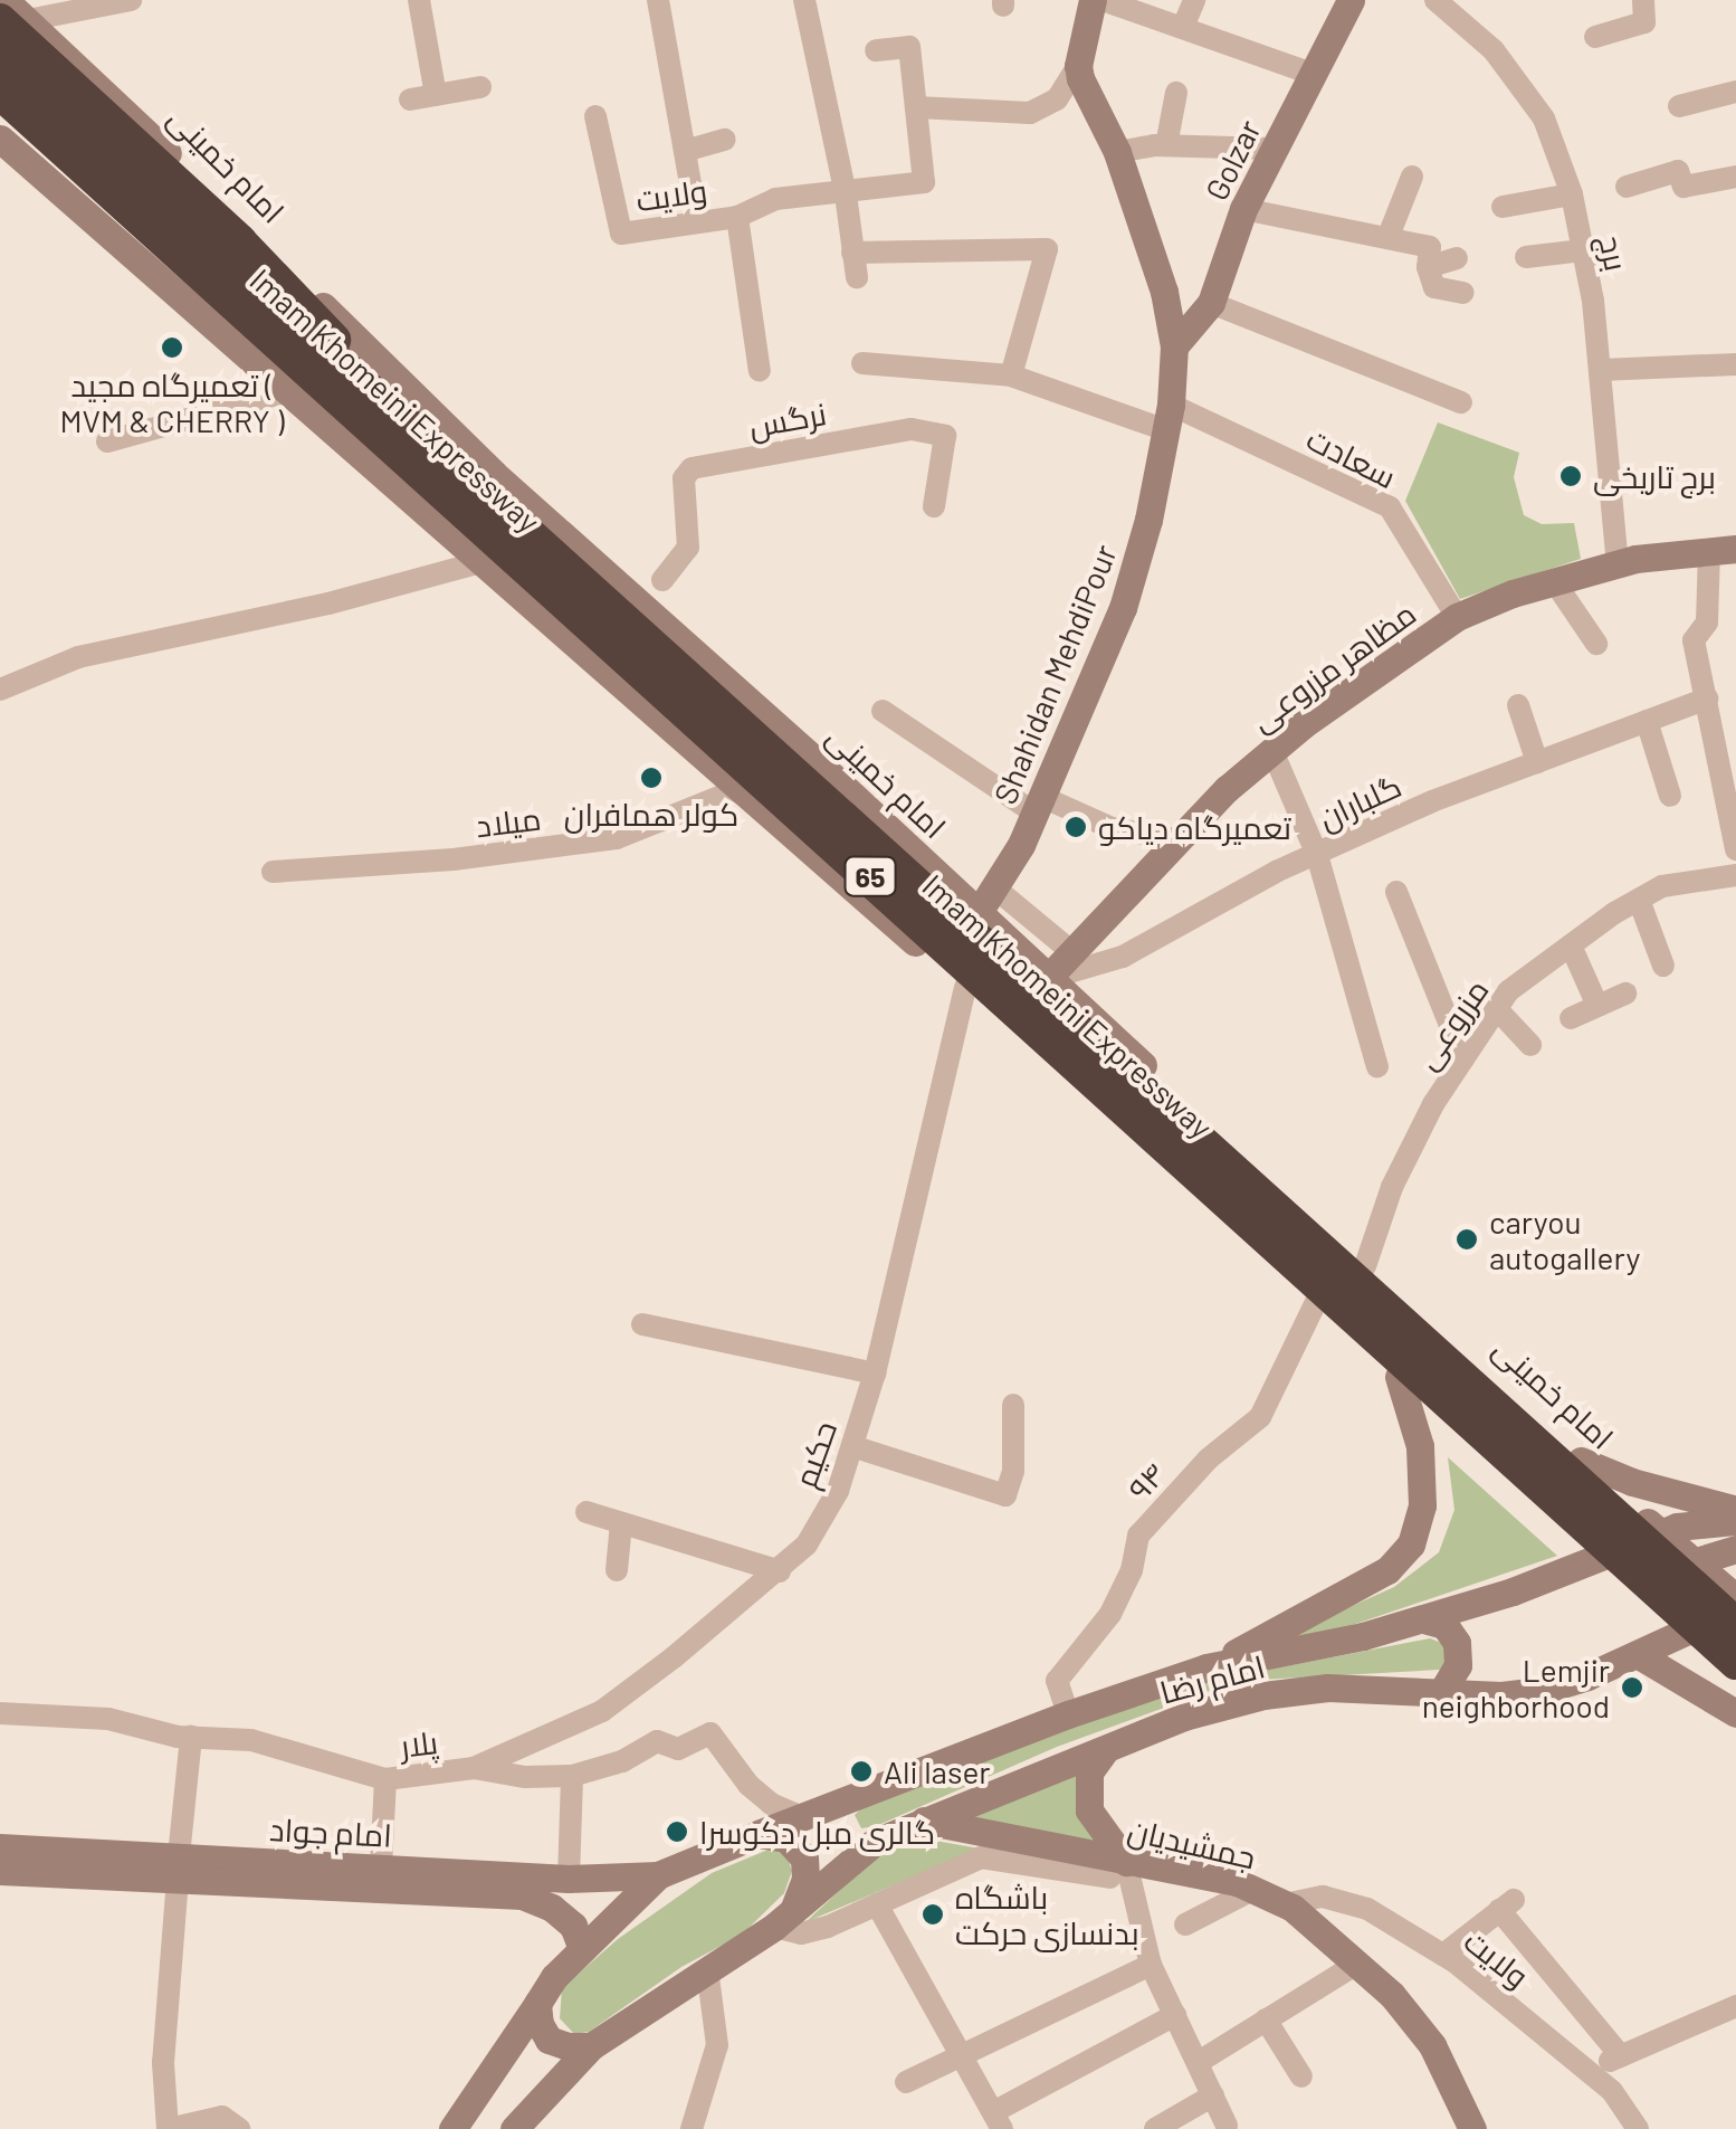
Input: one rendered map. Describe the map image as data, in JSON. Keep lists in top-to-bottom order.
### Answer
{
  "streets": {
    "highway": ["Imam Khomeini Expressway", "65"],
    "main road": [
      "Golzar",
      "امام خمینی",
      "مظاهر مزروعی",
      "Shahidan MehdiPour",
      "امام رضا",
      "امام جواد",
      "جمشیدیان"
    ],
    "street": [
      "ولایت",
      "برج",
      "نرگس",
      "سعادت",
      "گلباران",
      "میلاد",
      "مزروعی",
      "حکیم",
      "۹۴",
      "پلار"
    ]
  },
  "crossings": [
    ["Golzar", "Shahidan MehdiPour"],
    ["امام خمینی", "مظاهر مزروعی"],
    ["امام خمینی", "Shahidan MehdiPour"],
    ["امام خمینی", "گلباران"],
    ["امام خمینی", "مزروعی"],
    ["امام خمینی", "امام رضا"],
    ["ولایت", "جمشیدیان"],
    ["برج", "مظاهر مزروعی"],
    ["سعادت", "مظاهر مزروعی"],
    ["سعادت", "Shahidan MehdiPour"],
    ["مظاهر مزروعی", "گلباران"],
    ["حکیم", "پلار"],
    ["۹۴", "امام رضا"],
    ["امام رضا", "پلار"],
    ["امام رضا", "امام جواد"],
    ["امام رضا", "جمشیدیان"]
  ],
  "places": [
    "تعمیرگاه مجید ( MVM & CHERRY )",
    "برج تاریخی",
    "کولر همافران",
    "تعمیرگاه دیاکو",
    "caryou autogallery",
    "Lemjir neighborhood",
    "Ali laser",
    "گالری مبل دکوسرا",
    "باشگاه بدنسازی حرکت"
  ]
}
